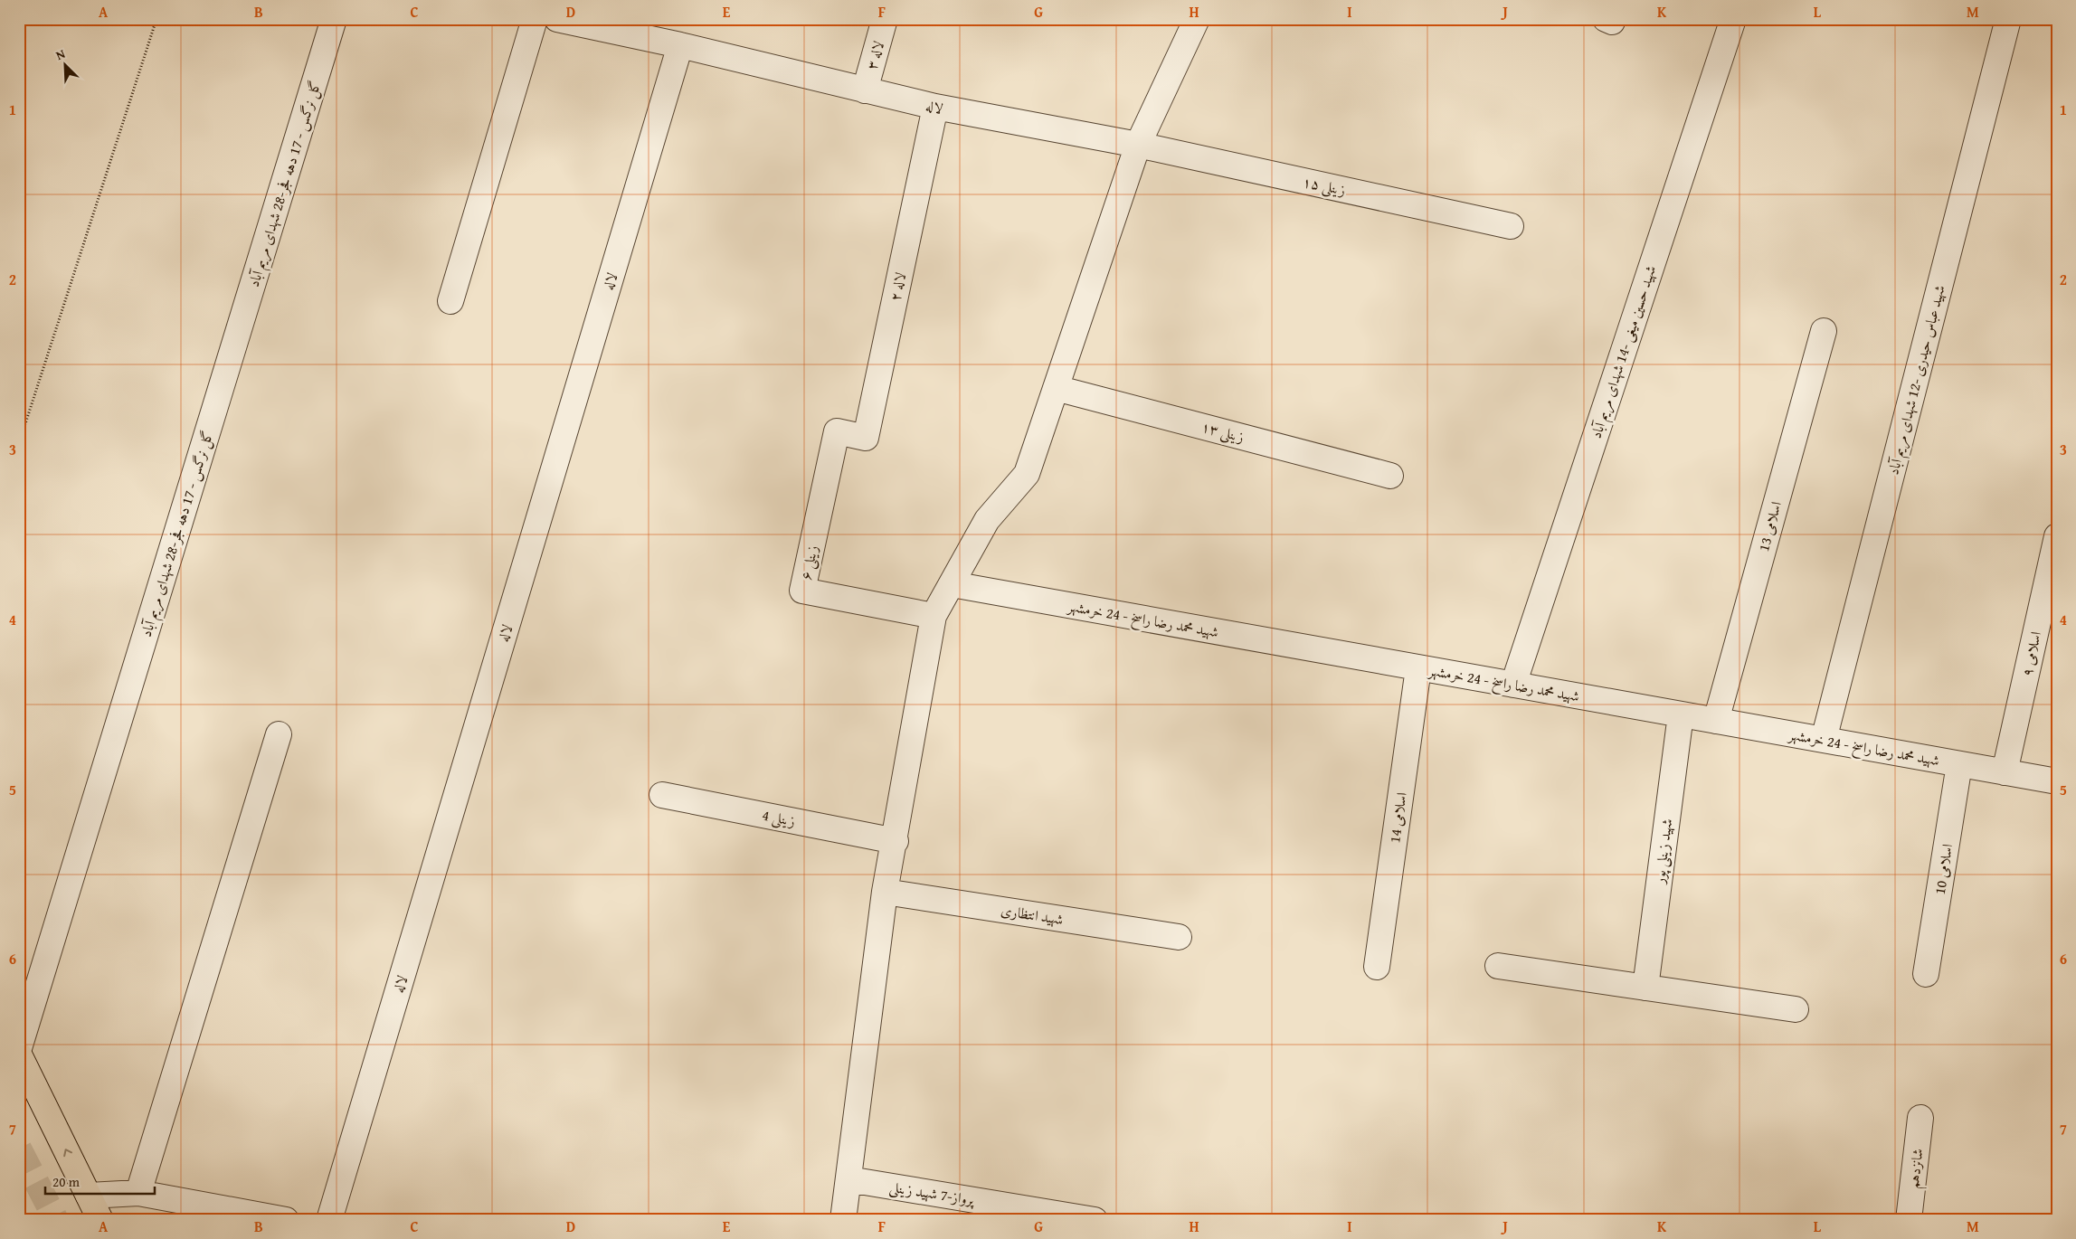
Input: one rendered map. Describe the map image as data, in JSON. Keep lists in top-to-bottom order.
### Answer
{
  "streets": {
    "street": [
      "لاله ۳",
      "لاله",
      "گل نرگس - 17 دهه فجر-28 شهدای مریم آباد",
      "زینلی ۱۵",
      "لاله ۲",
      "شهید حسین میغی -14 شهدای مریم آباد",
      "شهید عباس حیدری -12 شهدای مریم آباد",
      "زینلی ۱۳",
      "اسلامی 13",
      "زینلی ۶",
      "شهید محمد رضا راسخ - 24 خرمشهر",
      "اسلامی ۹",
      "زینلی 4",
      "اسلامی 14",
      "شهید زینلی پور",
      "اسلامی 10",
      "شهید انتظاری",
      "شانزدهم",
      "پرواز-7 شهید زینلی"
    ]
  },
  "crossings": [
    ["لاله ۳", "لاله"],
    ["لاله", "زینلی ۱۵"],
    ["لاله", "لاله ۲"],
    ["لاله ۲", "زینلی ۶"],
    ["شهید حسین میغی -14 شهدای مریم آباد", "شهید محمد رضا راسخ - 24 خرمشهر"],
    ["شهید عباس حیدری -12 شهدای مریم آباد", "شهید محمد رضا راسخ - 24 خرمشهر"],
    ["اسلامی 13", "شهید محمد رضا راسخ - 24 خرمشهر"],
    ["شهید محمد رضا راسخ - 24 خرمشهر", "اسلامی ۹"],
    ["شهید محمد رضا راسخ - 24 خرمشهر", "اسلامی 14"],
    ["شهید محمد رضا راسخ - 24 خرمشهر", "شهید زینلی پور"],
    ["شهید محمد رضا راسخ - 24 خرمشهر", "اسلامی 10"]
  ],
  "scale_bar": "20 m",
  "north": "top left",
  "grid": {
    "columns": [
      "A",
      "B",
      "C",
      "D",
      "E",
      "F",
      "G",
      "H",
      "I",
      "J",
      "K",
      "L",
      "M"
    ],
    "rows": [
      "1",
      "2",
      "3",
      "4",
      "5",
      "6",
      "7"
    ]
  }
}
